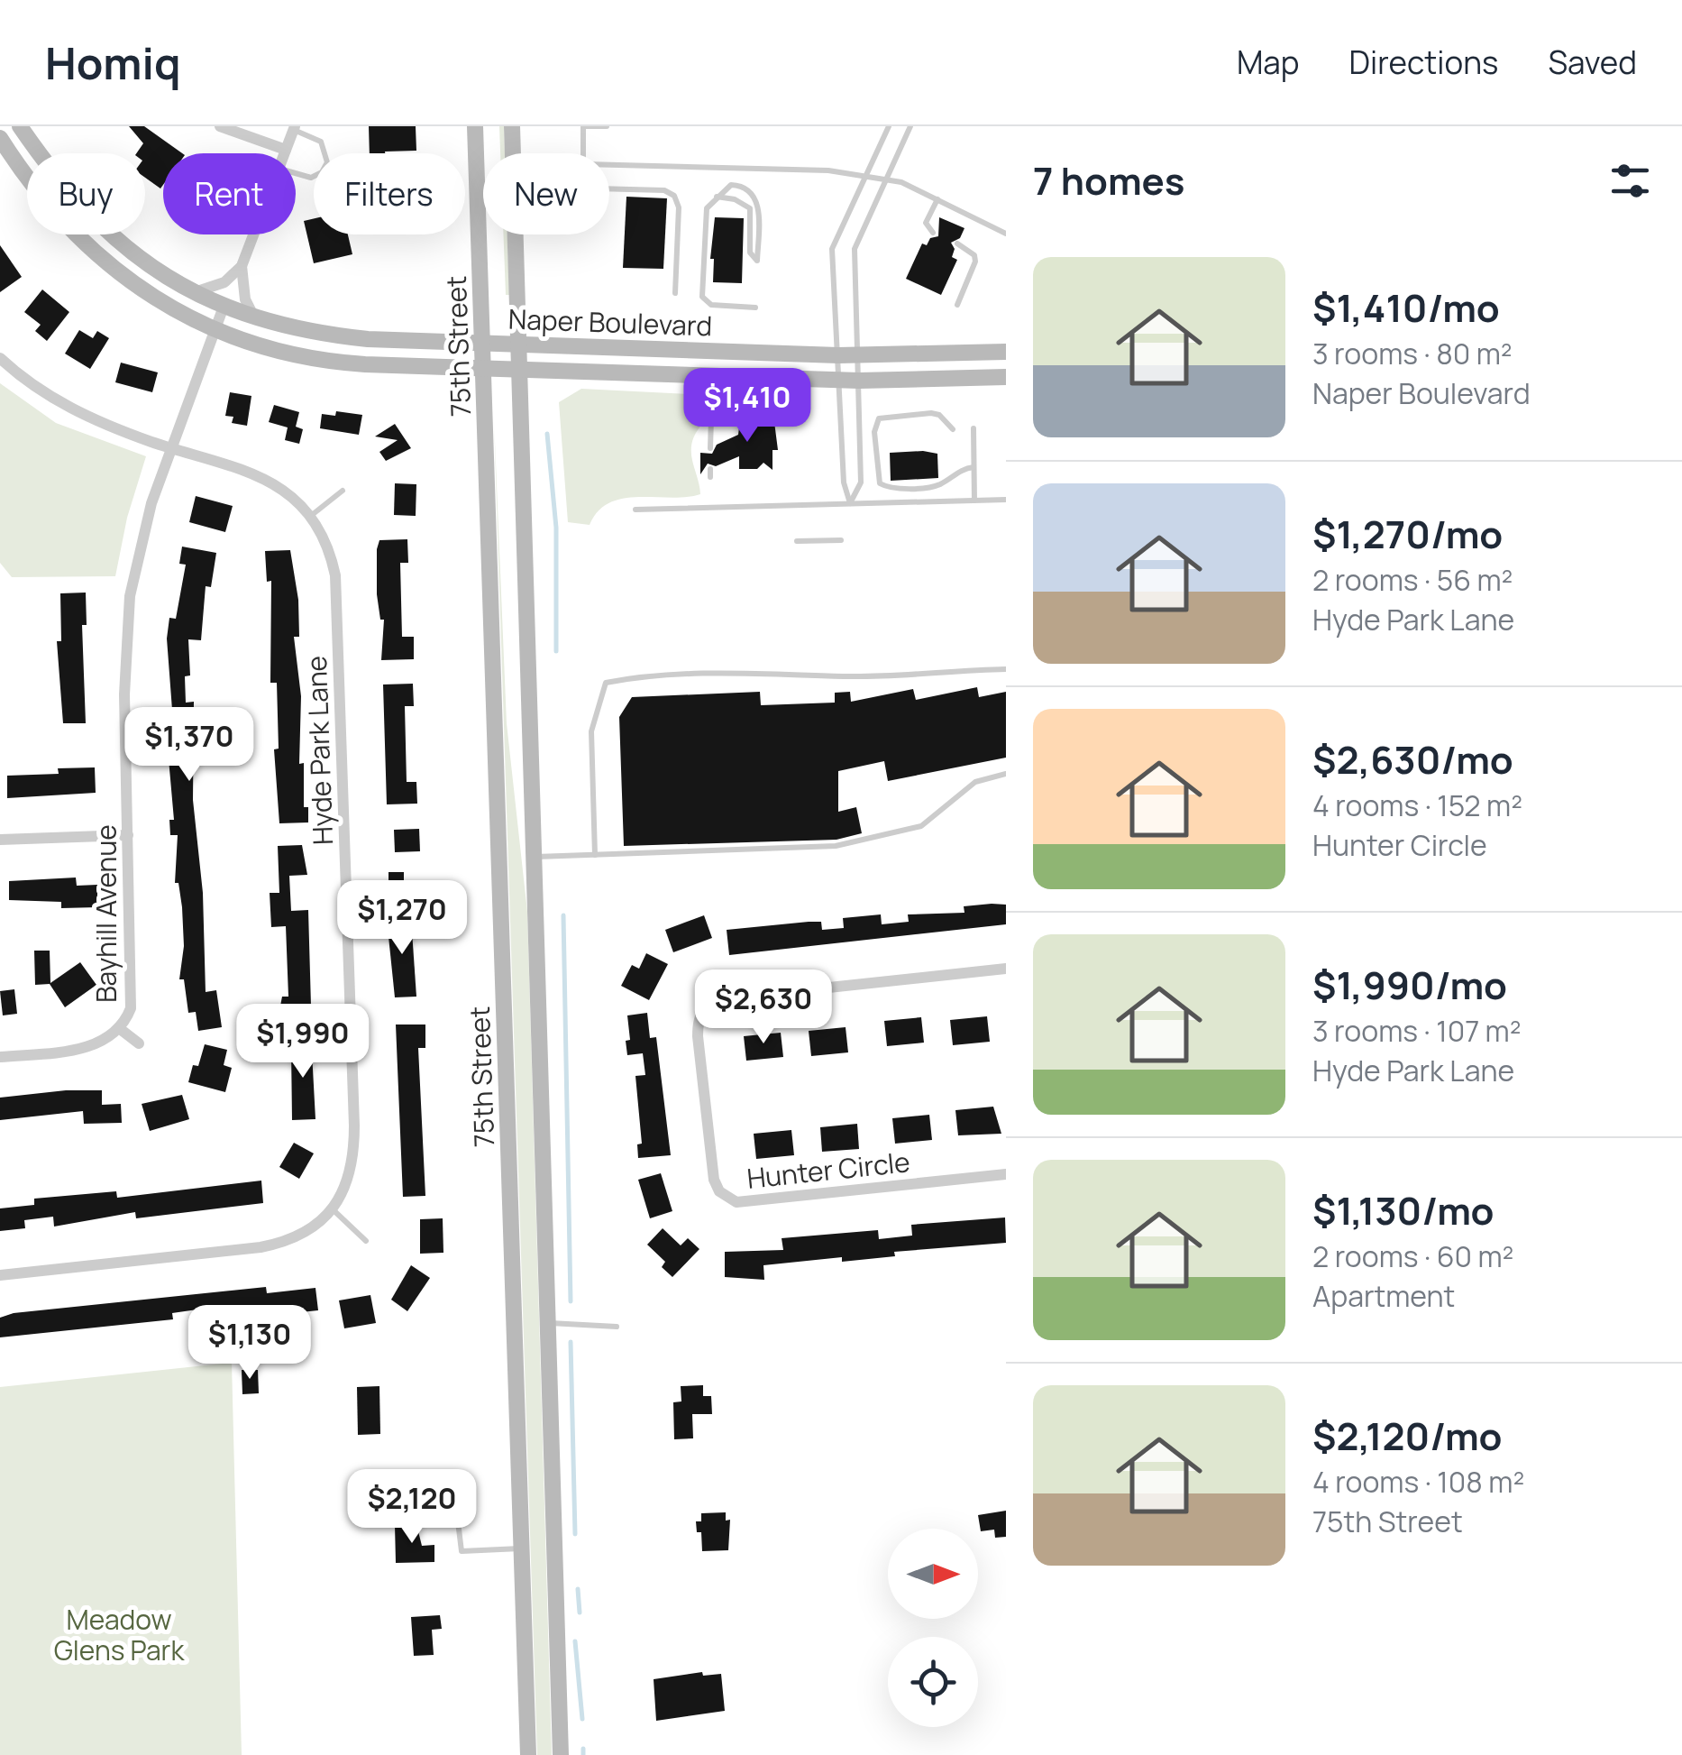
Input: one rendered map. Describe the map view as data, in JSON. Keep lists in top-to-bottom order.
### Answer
{
  "streets": {
    "main road": ["Naper Boulevard", "75th Street"],
    "street": ["Hyde Park Lane", "Bayhill Avenue", "Hunter Circle"]
  },
  "crossings": [
    ["Naper Boulevard", "75th Street"],
    ["Naper Boulevard", "Bayhill Avenue"],
    ["Hyde Park Lane", "Bayhill Avenue"]
  ],
  "parks": ["Meadow Glens Park"],
  "north": "right",
  "page": {
    "header": "Homiq",
    "nav": ["Map", "Directions", "Saved"],
    "heading": "7 homes",
    "chip": [
      "Buy",
      "Rent",
      "Filters",
      "New"
    ],
    "list": [
      {
        "name": "$1,410/mo",
        "note": "3 rooms · 80 m² · Naper Boulevard"
      },
      {
        "name": "$1,270/mo",
        "note": "2 rooms · 56 m² · Hyde Park Lane"
      },
      {
        "name": "$2,630/mo",
        "note": "4 rooms · 152 m² · Hunter Circle"
      },
      {
        "name": "$1,990/mo",
        "note": "3 rooms · 107 m² · Hyde Park Lane"
      },
      {
        "name": "$1,130/mo",
        "note": "2 rooms · 60 m² · Apartment"
      },
      {
        "name": "$2,120/mo",
        "note": "4 rooms · 108 m² · 75th Street"
      }
    ],
    "price": [
      "$1,410",
      "$1,370",
      "$1,270",
      "$2,630",
      "$1,990",
      "$1,130",
      "$2,120"
    ]
  }
}
